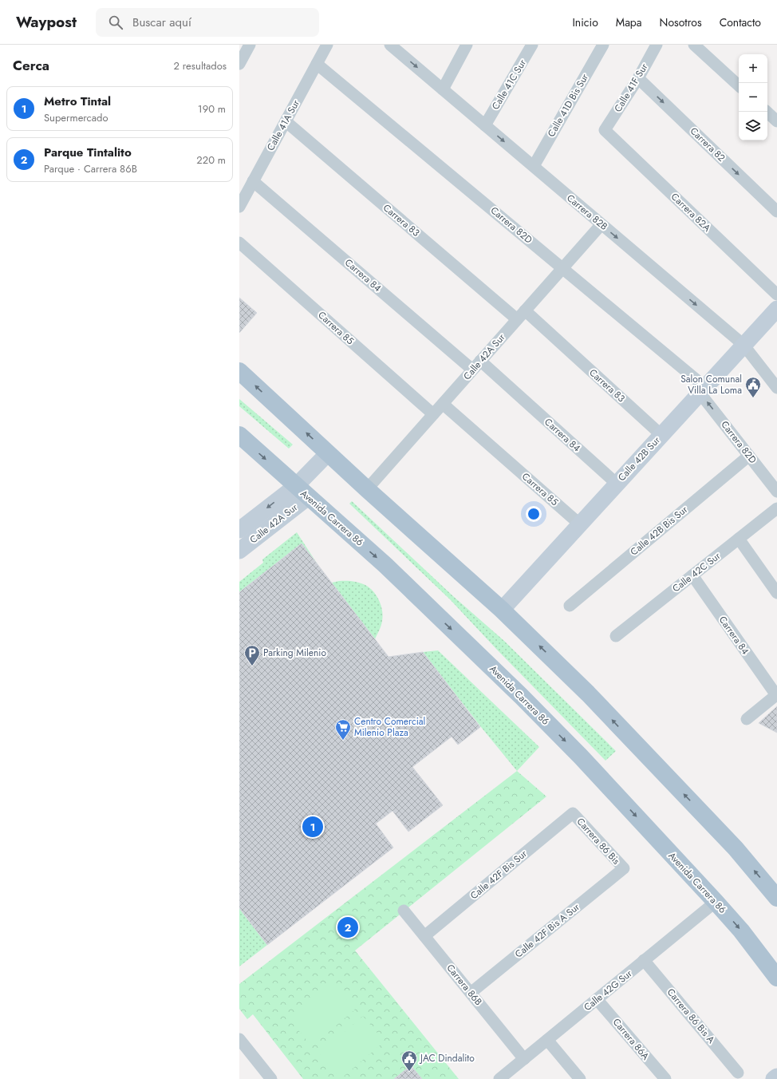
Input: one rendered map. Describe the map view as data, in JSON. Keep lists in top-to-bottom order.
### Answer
{
  "streets": {
    "main road": ["Avenida Carrera 86"],
    "street": [
      "Calle 41C Sur",
      "Calle 41F Sur",
      "Calle 41D Bis Sur",
      "Calle 41A Sur",
      "Carrera 82",
      "Carrera 82B",
      "Carrera 82A",
      "Carrera 83",
      "Carrera 82D",
      "Carrera 84",
      "Carrera 85",
      "Calle 42A Sur",
      "Calle 42B Sur",
      "Calle 42B Bis Sur",
      "Calle 42C Sur",
      "Carrera 86 Bis",
      "Calle 42F Bis Sur",
      "Calle 42F Bis A Sur",
      "Carrera 86B",
      "Calle 42G Sur",
      "Carrera 86 Bis A",
      "Carrera 86A"
    ]
  },
  "crossings": [
    ["Calle 41C Sur", "Carrera 82B"],
    ["Calle 41F Sur", "Carrera 82"],
    ["Calle 41F Sur", "Carrera 82A"],
    ["Calle 41D Bis Sur", "Carrera 82B"],
    ["Calle 41A Sur", "Carrera 83"],
    ["Calle 41A Sur", "Carrera 82D"],
    ["Calle 41A Sur", "Carrera 84"],
    ["Carrera 82B", "Calle 42A Sur"],
    ["Carrera 82B", "Calle 42B Sur"],
    ["Carrera 83", "Calle 42A Sur"],
    ["Carrera 83", "Calle 42B Sur"],
    ["Carrera 82D", "Calle 42A Sur"],
    ["Carrera 82D", "Calle 42B Sur"],
    ["Carrera 82D", "Calle 42B Bis Sur"],
    ["Carrera 84", "Calle 42A Sur"],
    ["Carrera 84", "Calle 42B Sur"],
    ["Carrera 84", "Calle 42C Sur"],
    ["Carrera 85", "Calle 42A Sur"],
    ["Carrera 85", "Calle 42B Sur"],
    ["Calle 42A Sur", "Avenida Carrera 86"],
    ["Avenida Carrera 86", "Calle 42G Sur"],
    ["Carrera 86 Bis", "Calle 42F Bis Sur"],
    ["Carrera 86 Bis", "Calle 42F Bis A Sur"],
    ["Calle 42F Bis Sur", "Carrera 86B"],
    ["Calle 42F Bis A Sur", "Carrera 86B"],
    ["Carrera 86B", "Calle 42G Sur"],
    ["Calle 42G Sur", "Carrera 86 Bis A"],
    ["Calle 42G Sur", "Carrera 86A"]
  ],
  "one_way": ["Carrera 82B"],
  "places": {
    "public building": ["Salon Comunal Villa La Loma", "JAC Dindalito"],
    "parking": ["Parking Milenio"],
    "supermarket": ["Centro Comercial Milenio Plaza"]
  },
  "page": {
    "header": "Waypost",
    "search": "Buscar aquí",
    "nav": [
      "Inicio",
      "Mapa",
      "Nosotros",
      "Contacto"
    ],
    "heading": ["Cerca", "2 resultados"],
    "map_buttons": ["+", "−"],
    "list": [
      {
        "mark": "1",
        "name": "Metro Tintal",
        "note": "Supermercado",
        "value": "190 m"
      },
      {
        "mark": "2",
        "name": "Parque Tintalito",
        "note": "Parque · Carrera 86B",
        "value": "220 m"
      }
    ],
    "pins": ["1", "2"]
  }
}
